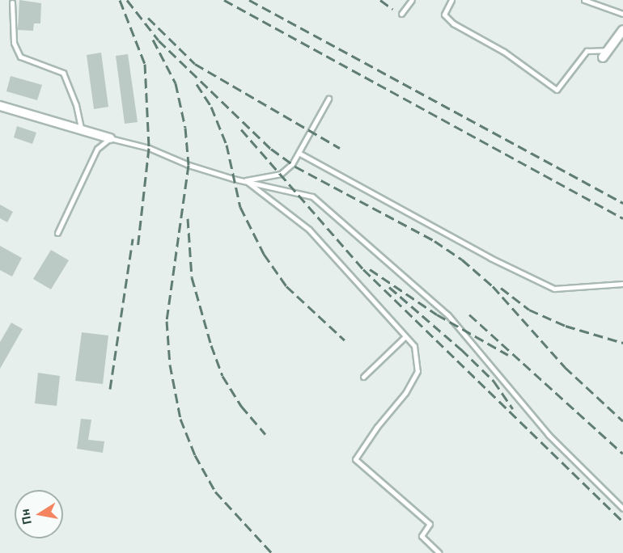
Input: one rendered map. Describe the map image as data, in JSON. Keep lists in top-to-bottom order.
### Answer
{
  "north": "left"
}
